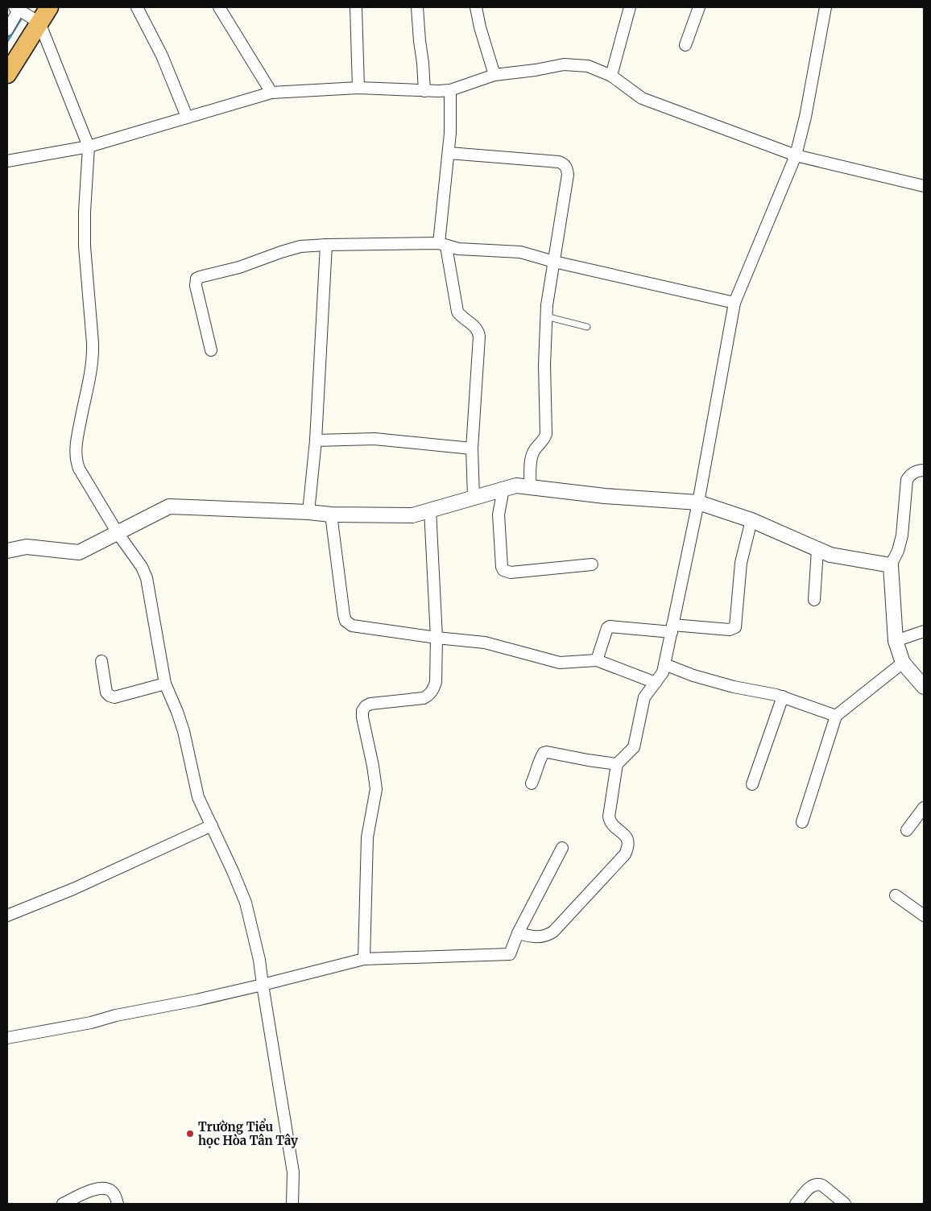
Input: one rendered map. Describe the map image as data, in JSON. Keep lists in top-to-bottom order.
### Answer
{
  "places": ["Trường Tiểu học Hòa Tân Tây"]
}
